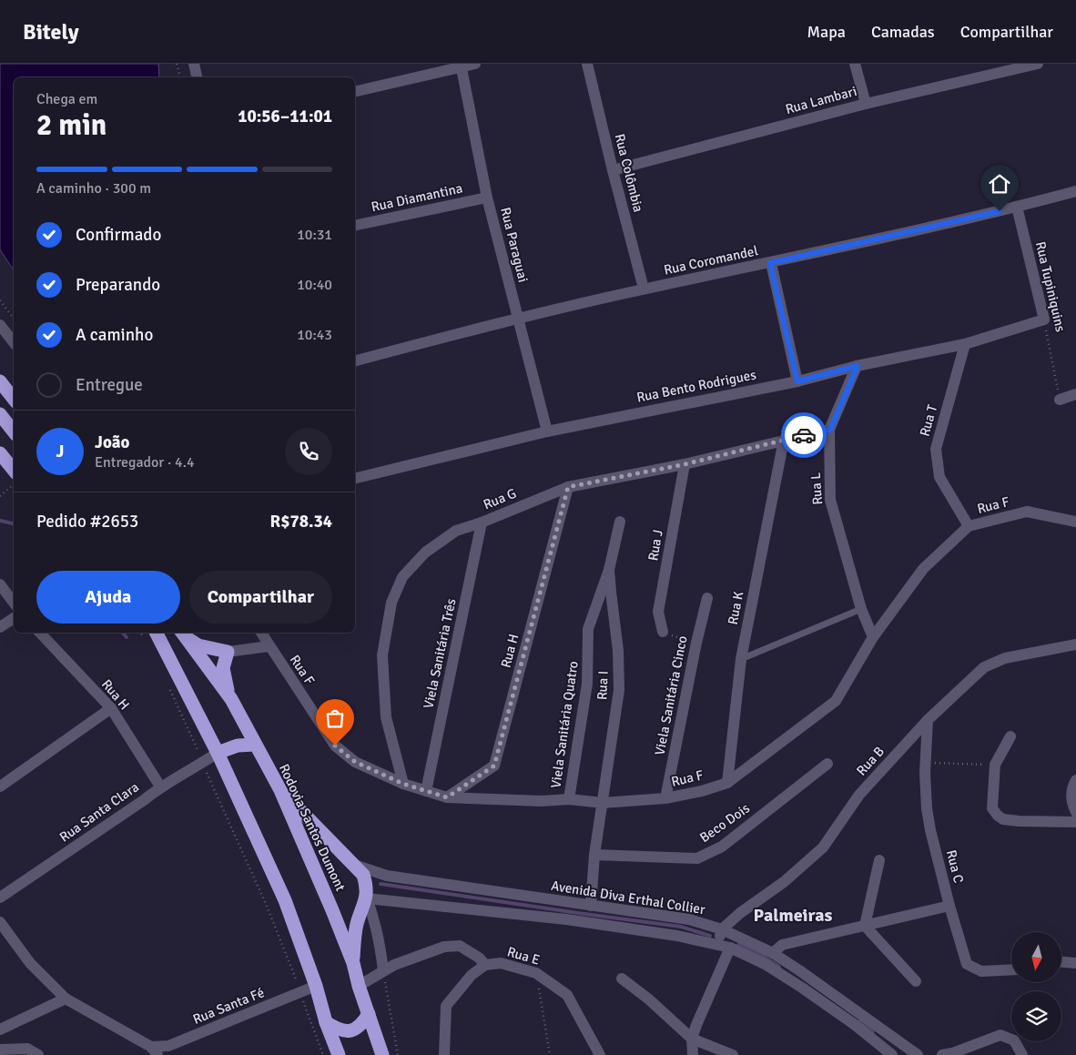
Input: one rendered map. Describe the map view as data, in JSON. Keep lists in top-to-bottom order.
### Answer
{
  "streets": {
    "highway": ["Rodovia Santos Dumont"],
    "street": [
      "Rua Lambari",
      "Rua Colômbia",
      "Rua Diamantina",
      "Rua Paraguai",
      "Rua Coromandel",
      "Rua Tupiniquins",
      "Rua Bento Rodrigues",
      "Rua T",
      "Rua L",
      "Rua G",
      "Rua F",
      "Rua J",
      "Rua K",
      "Rua H",
      "Viela Sanitária Três",
      "Rua I",
      "Viela Sanitária Cinco",
      "Viela Sanitária Quatro",
      "Rua B",
      "Rua Santa Clara",
      "Beco Dois",
      "Rua C",
      "Avenida Diva Erthal Collier",
      "Rua E",
      "Rua Santa Fé"
    ]
  },
  "crossings": [
    ["Rua Lambari", "Rua Colômbia"],
    ["Rua Colômbia", "Rua Coromandel"],
    ["Rua Diamantina", "Rua Paraguai"],
    ["Rua Paraguai", "Rua Coromandel"],
    ["Rua Paraguai", "Rua Bento Rodrigues"],
    ["Rua Coromandel", "Rua Tupiniquins"],
    ["Rua Tupiniquins", "Rua Bento Rodrigues"],
    ["Rua Bento Rodrigues", "Rua T"],
    ["Rua Bento Rodrigues", "Rua L"],
    ["Rua T", "Rua F"],
    ["Rua L", "Rua G"],
    ["Rua L", "Rua F"],
    ["Rua G", "Rua F"],
    ["Rua G", "Rua J"],
    ["Rua G", "Rua K"],
    ["Rua G", "Rua H"],
    ["Rua G", "Viela Sanitária Três"],
    ["Rua F", "Rua K"],
    ["Rua F", "Rua H"],
    ["Rua F", "Viela Sanitária Três"],
    ["Rua F", "Rua I"],
    ["Rua F", "Viela Sanitária Cinco"],
    ["Rua F", "Viela Sanitária Quatro"],
    ["Rua H", "Rua Santa Clara"],
    ["Rua I", "Viela Sanitária Quatro"],
    ["Rua I", "Beco Dois"],
    ["Rua I", "Avenida Diva Erthal Collier"],
    ["Rua B", "Rua C"],
    ["Rua B", "Avenida Diva Erthal Collier"]
  ],
  "districts": ["Palmeiras"],
  "north": "bottom",
  "page": {
    "header": "Bitely",
    "nav": ["Mapa", "Camadas", "Compartilhar"],
    "heading": ["2 min", "Chega em", "10:56–11:01"],
    "panel": [
      "João",
      "Entregador · 4.4",
      "Pedido #2653",
      "R$78.34"
    ],
    "bar": "A caminho · 300 m",
    "list": [
      ["Confirmado", "10:31"],
      ["Preparando", "10:40"],
      ["A caminho", "10:43"],
      "Entregue"
    ],
    "round": "J",
    "buttons": ["Ajuda", "Compartilhar"]
  }
}
